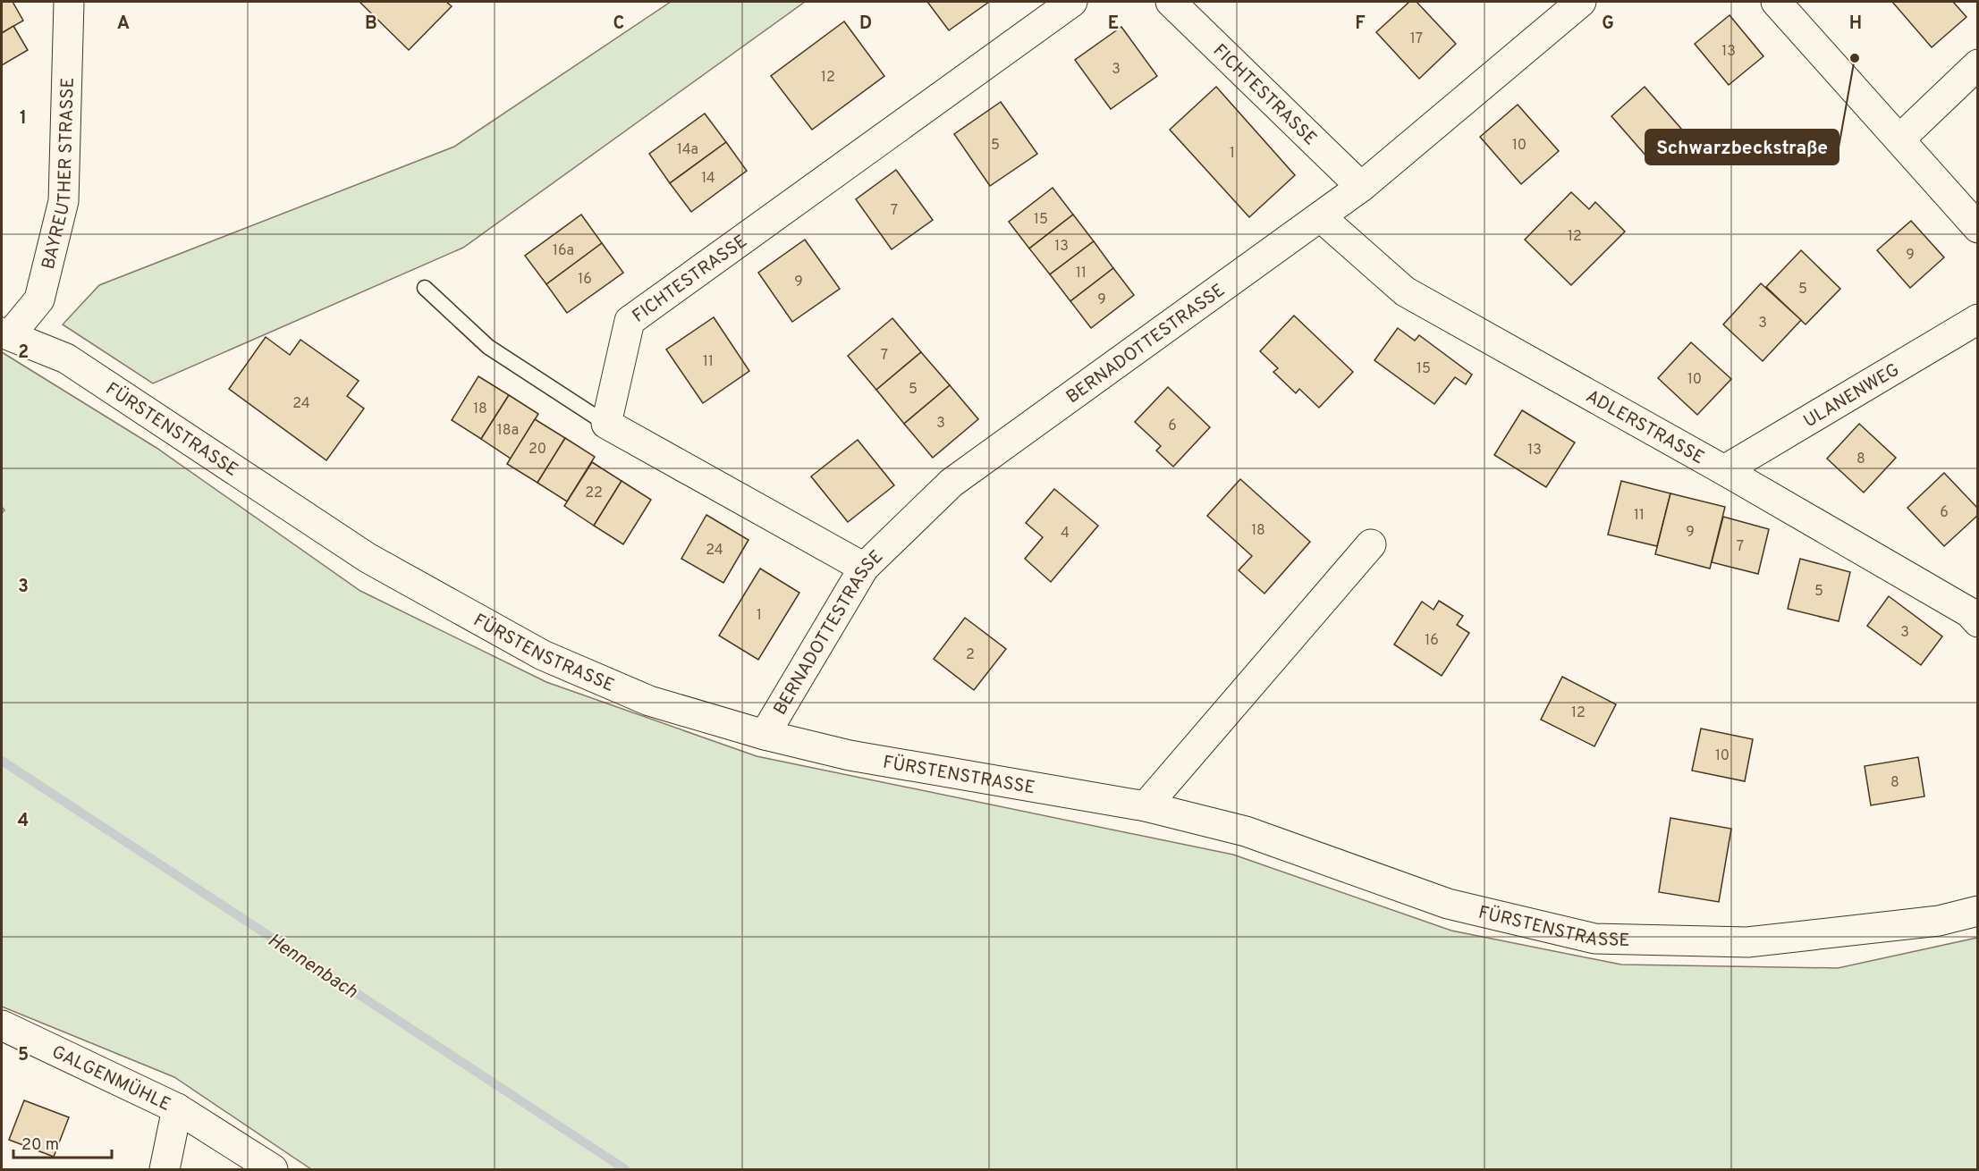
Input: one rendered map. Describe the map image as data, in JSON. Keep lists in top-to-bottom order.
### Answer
{
  "streets": {
    "street": [
      "FICHTESTRASSE",
      "BAYREUTHER STRASSE",
      "BERNADOTTESTRASSE",
      "ULANENWEG",
      "ADLERSTRASSE",
      "FÜRSTENSTRASSE",
      "GALGENMÜHLE"
    ]
  },
  "crossings": [
    ["FICHTESTRASSE", "BERNADOTTESTRASSE"],
    ["BAYREUTHER STRASSE", "FÜRSTENSTRASSE"],
    ["BERNADOTTESTRASSE", "ADLERSTRASSE"],
    ["BERNADOTTESTRASSE", "FÜRSTENSTRASSE"],
    ["ULANENWEG", "ADLERSTRASSE"]
  ],
  "water": ["Hennenbach"],
  "places": ["Schwarzbeckstraße"],
  "house_numbers": [
    "17",
    "13",
    "3",
    "12",
    "5",
    "10",
    "14a",
    "1",
    "14",
    "7",
    "15",
    "12",
    "13",
    "16a",
    "9",
    "11",
    "16",
    "9",
    "5",
    "9",
    "3",
    "7",
    "11",
    "15",
    "10",
    "5",
    "24",
    "18",
    "3",
    "6",
    "18a",
    "20",
    "13",
    "8",
    "22",
    "6",
    "11",
    "18",
    "9",
    "4",
    "7",
    "24",
    "5",
    "1",
    "3",
    "16",
    "2",
    "12",
    "10",
    "8"
  ],
  "scale_bar": "20 m",
  "grid": {
    "columns": [
      "A",
      "B",
      "C",
      "D",
      "E",
      "F",
      "G",
      "H"
    ],
    "rows": [
      "1",
      "2",
      "3",
      "4",
      "5"
    ]
  }
}
